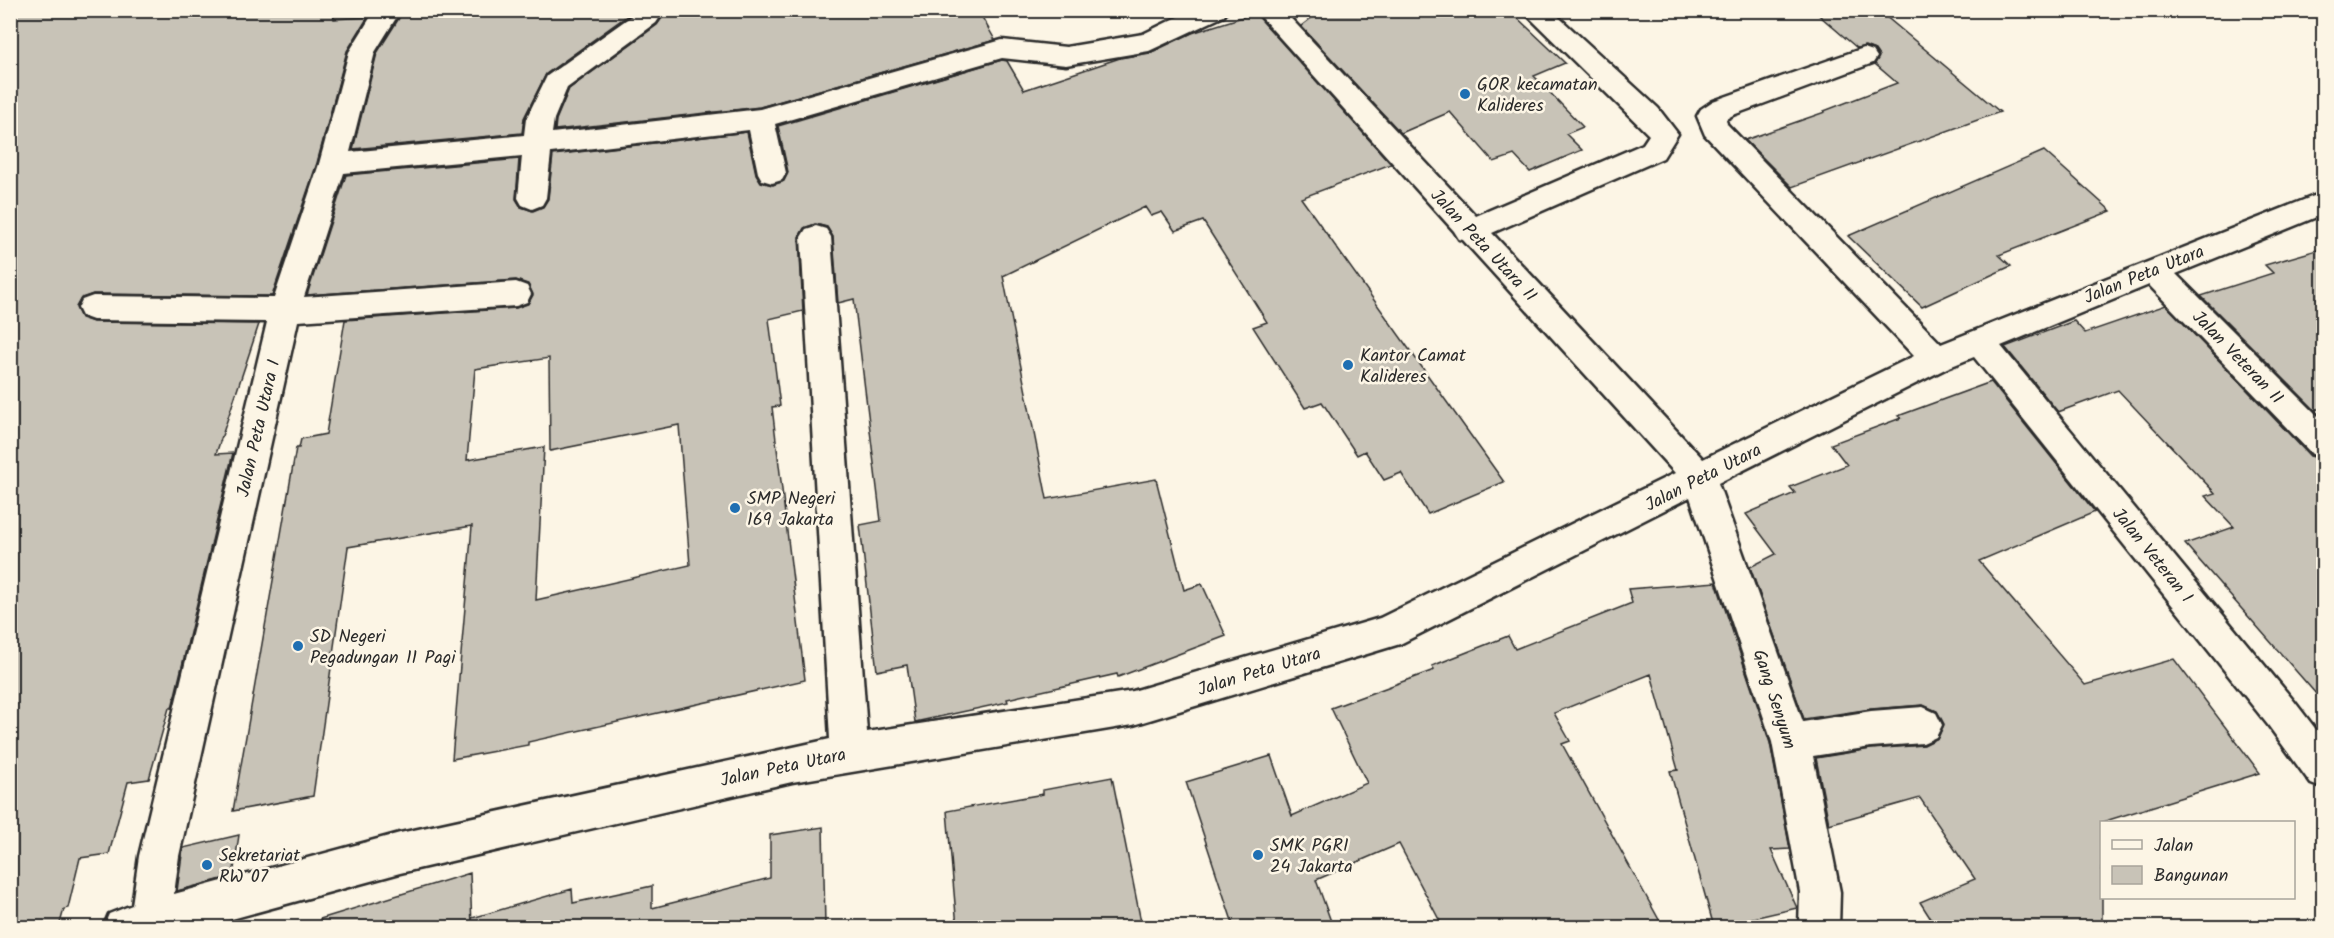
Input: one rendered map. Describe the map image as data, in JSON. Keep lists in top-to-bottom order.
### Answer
{
  "streets": {
    "street": [
      "Jalan Peta Utara II",
      "Jalan Peta Utara",
      "Jalan Veteran II",
      "Jalan Peta Utara I",
      "Jalan Veteran I",
      "Gang Senyum"
    ]
  },
  "crossings": [
    ["Jalan Peta Utara II", "Jalan Peta Utara"],
    ["Jalan Peta Utara II", "Gang Senyum"],
    ["Jalan Peta Utara", "Jalan Veteran II"],
    ["Jalan Peta Utara", "Jalan Peta Utara I"],
    ["Jalan Peta Utara", "Jalan Veteran I"],
    ["Jalan Peta Utara", "Gang Senyum"]
  ],
  "places": [
    "GOR kecamatan Kalideres",
    "Kantor Camat Kalideres",
    "SMP Negeri 169 Jakarta",
    "SD Negeri Pegadungan 11 Pagi",
    "SMK PGRI 24 Jakarta",
    "Sekretariat RW 07"
  ],
  "legend": ["Jalan", "Bangunan"]
}
